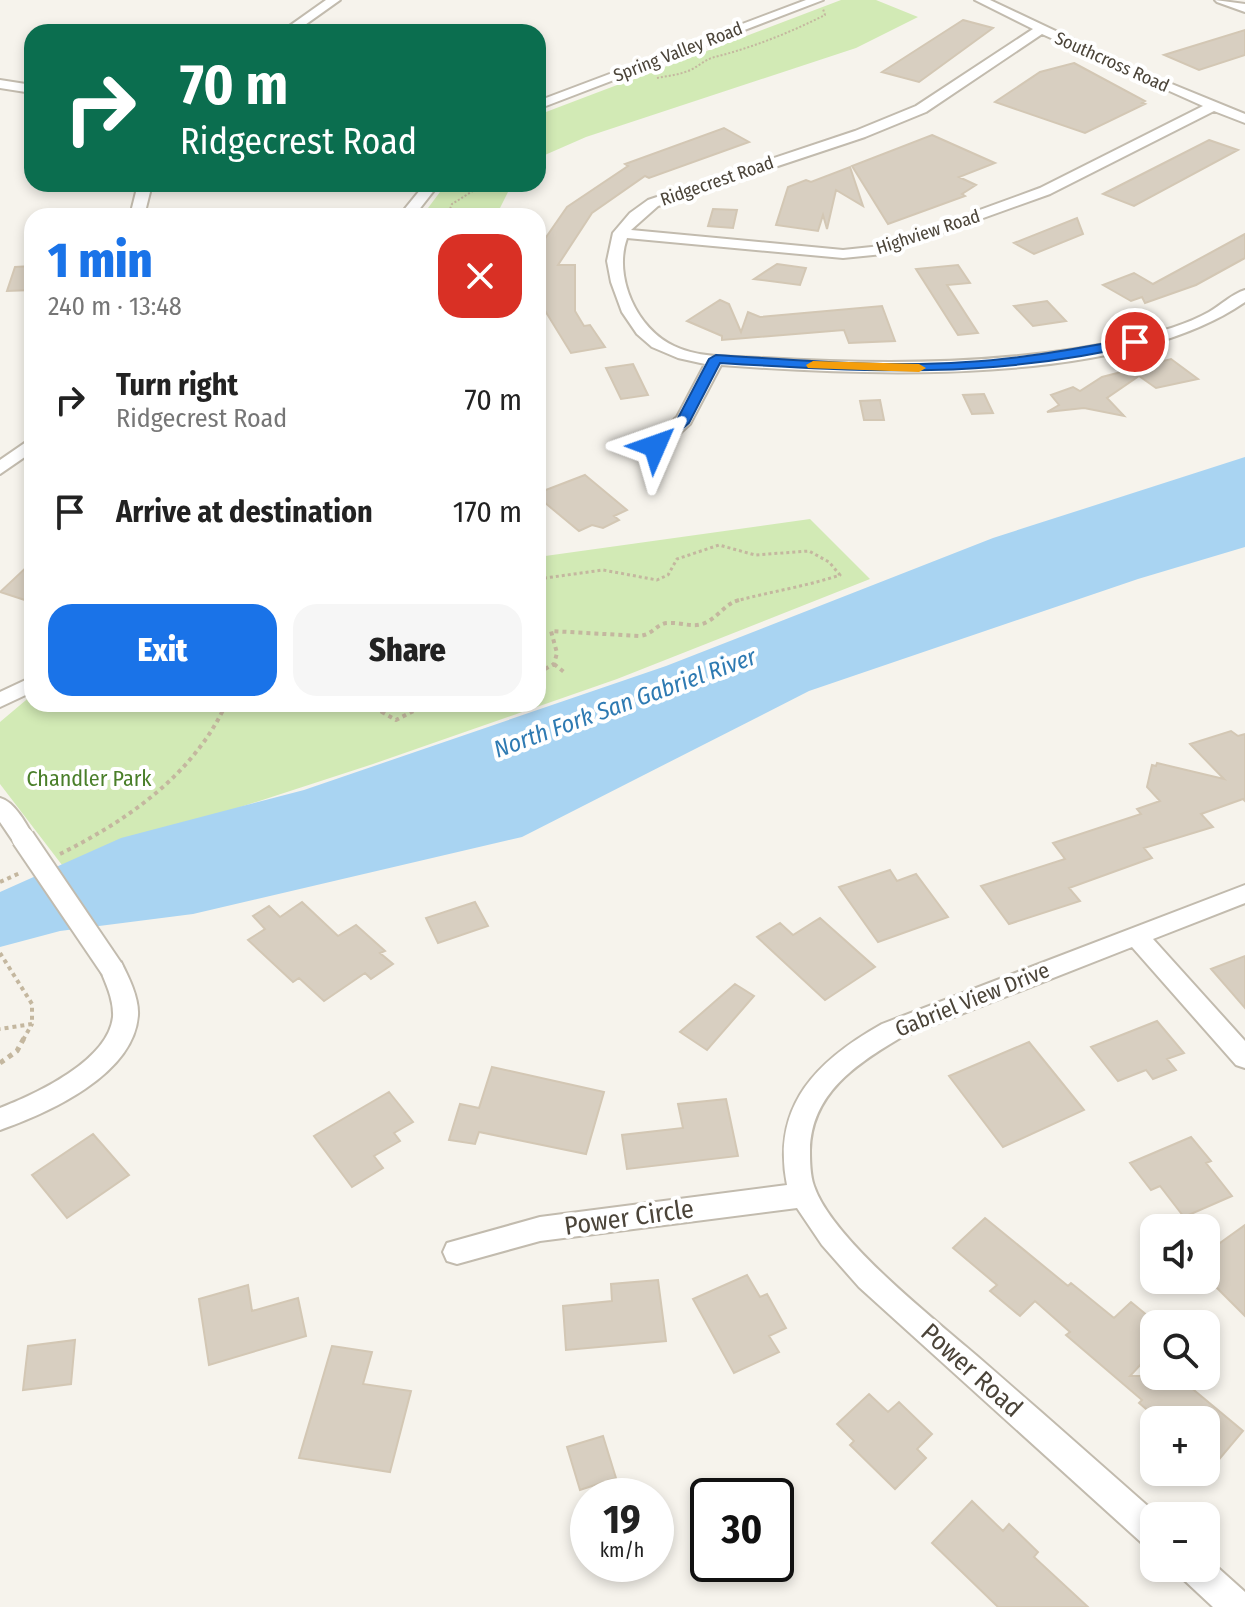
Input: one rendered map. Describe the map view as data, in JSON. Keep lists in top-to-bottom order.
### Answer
{
  "streets": {
    "street": [
      "Spring Valley Road",
      "Southcross Road",
      "Ridgecrest Road",
      "Highview Road",
      "Gabriel View Drive",
      "Power Circle",
      "Power Road"
    ]
  },
  "crossings": [
    ["Southcross Road", "Ridgecrest Road"],
    ["Southcross Road", "Highview Road"],
    ["Ridgecrest Road", "Highview Road"],
    ["Gabriel View Drive", "Power Circle"],
    ["Gabriel View Drive", "Power Road"],
    ["Power Circle", "Power Road"]
  ],
  "water": ["North Fork San Gabriel River"],
  "parks": ["Chandler Park"],
  "page": {
    "turn": ["70 m", "Ridgecrest Road"],
    "heading": ["1 min", "240 m · 13:48"],
    "list": [
      {
        "name": "Turn right",
        "note": "Ridgecrest Road",
        "value": "70 m"
      },
      {
        "name": "Arrive at destination",
        "value": "170 m"
      }
    ],
    "buttons": ["Exit", "Share"],
    "map_buttons": ["+", "−"],
    "speed": "19 km/h",
    "limit": "30"
  }
}
